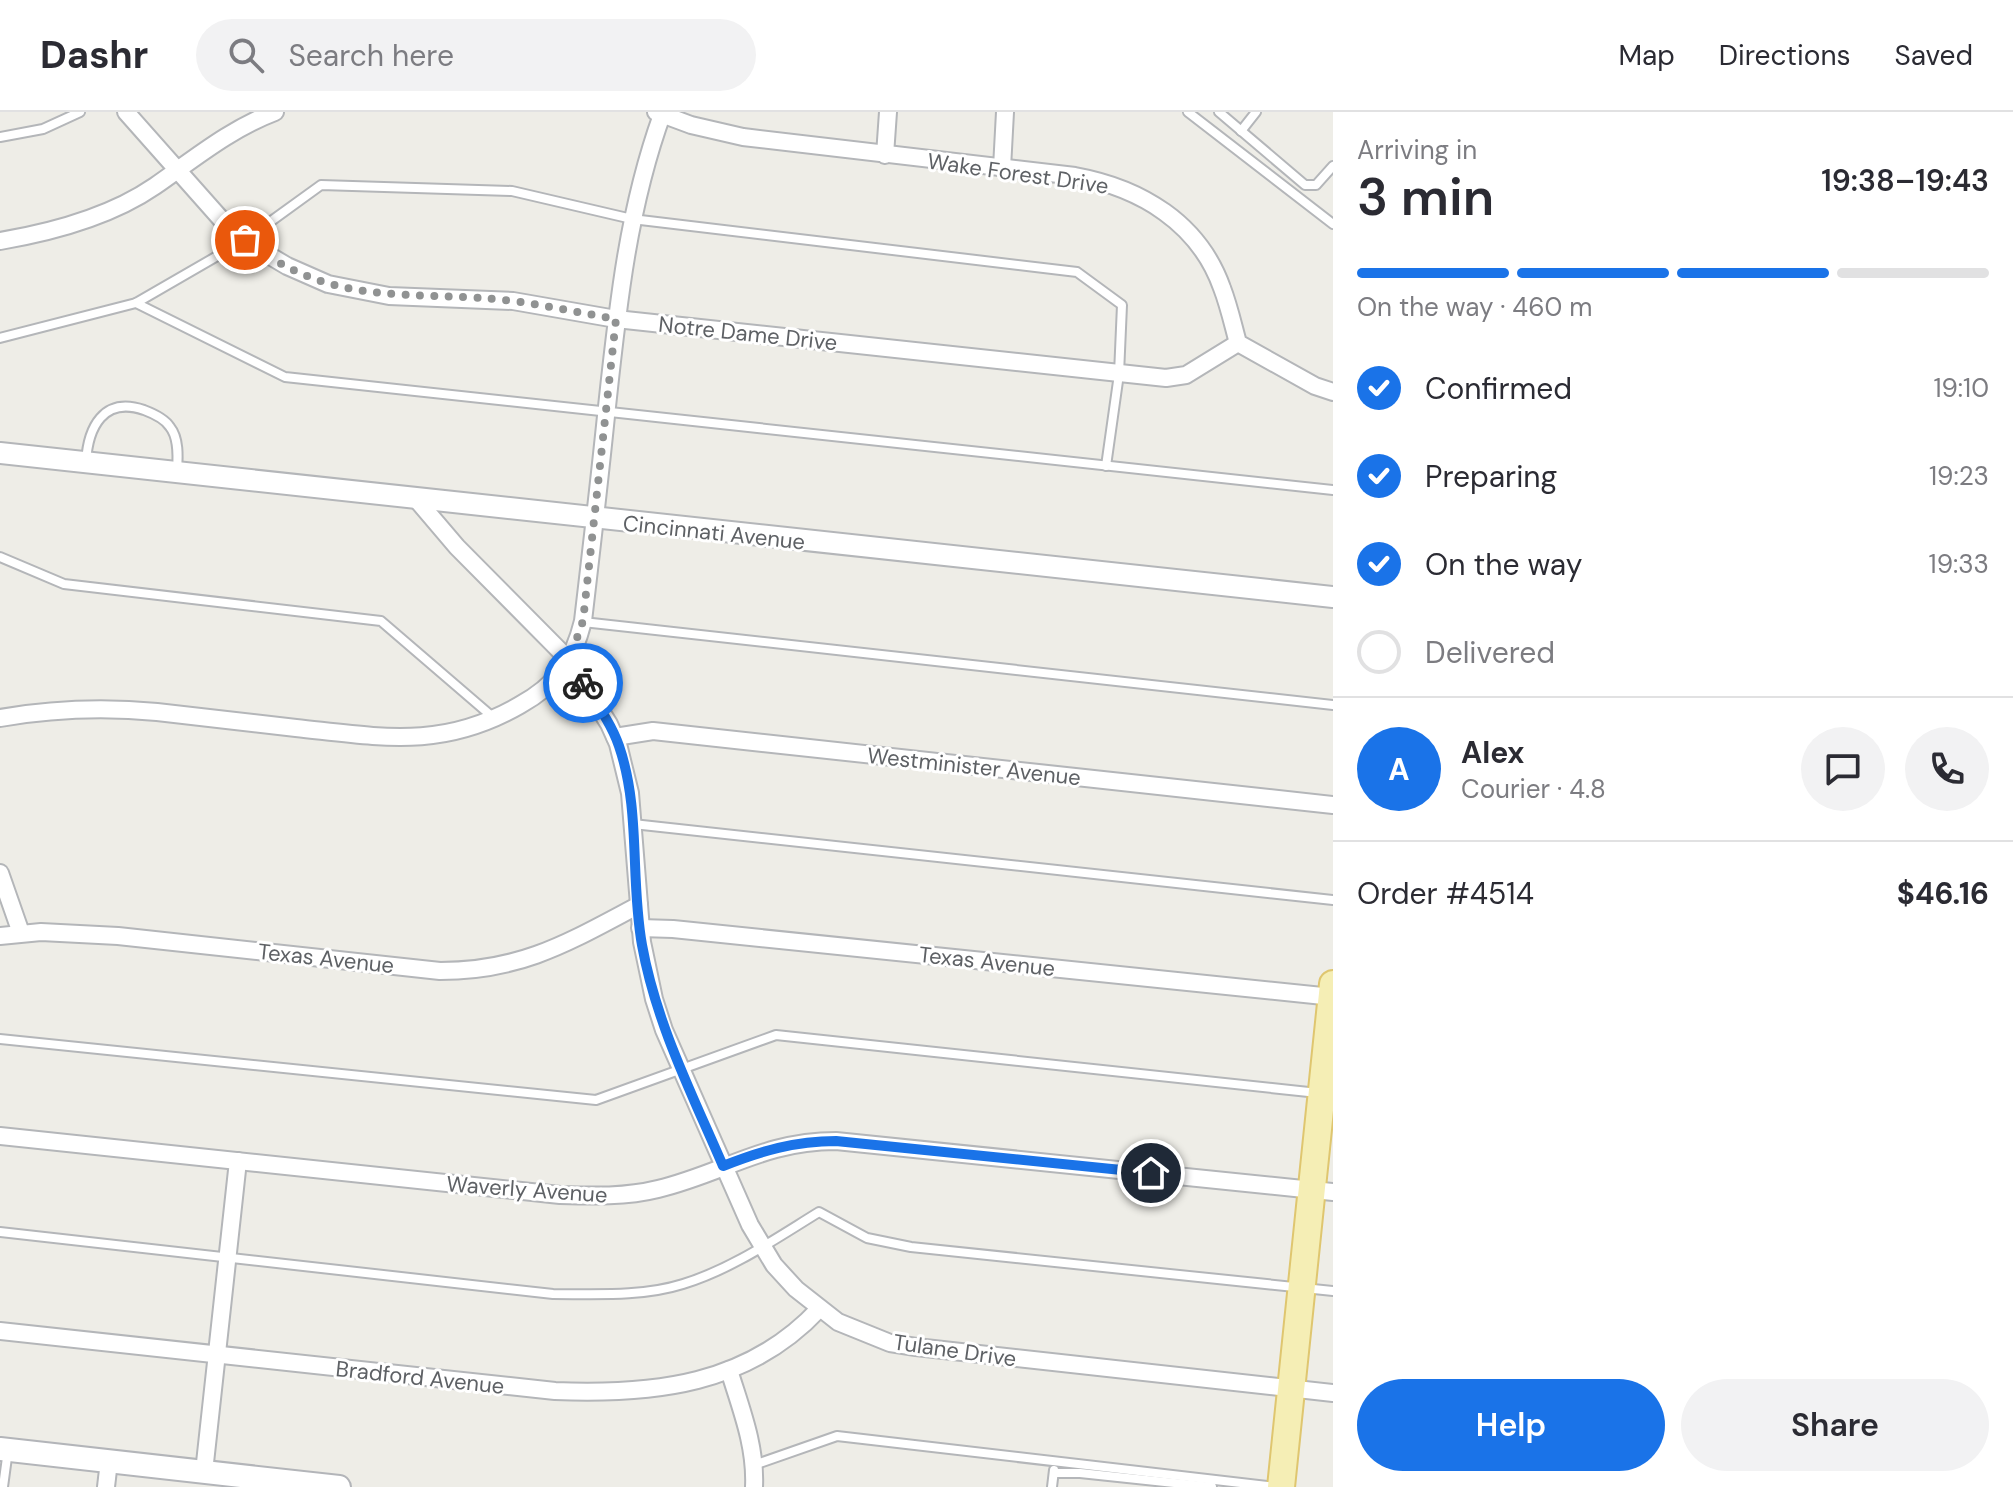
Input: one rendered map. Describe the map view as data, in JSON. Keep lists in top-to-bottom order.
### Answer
{
  "streets": {
    "street": [
      "Wake Forest Drive",
      "Notre Dame Drive",
      "Cincinnati Avenue",
      "Westminister Avenue",
      "Texas Avenue",
      "Waverly Avenue",
      "Tulane Drive",
      "Bradford Avenue"
    ]
  },
  "crossings": [
    ["Wake Forest Drive", "Notre Dame Drive"],
    ["Texas Avenue", "Tulane Drive"],
    ["Waverly Avenue", "Tulane Drive"],
    ["Tulane Drive", "Bradford Avenue"]
  ],
  "page": {
    "header": "Dashr",
    "search": "Search here",
    "nav": ["Map", "Directions", "Saved"],
    "heading": ["3 min", "Arriving in", "19:38–19:43"],
    "panel": [
      "Alex",
      "Courier · 4.8",
      "Order #4514",
      "$46.16"
    ],
    "bar": "On the way · 460 m",
    "list": [
      ["Confirmed", "19:10"],
      ["Preparing", "19:23"],
      ["On the way", "19:33"],
      "Delivered"
    ],
    "round": "A",
    "buttons": ["Help", "Share"]
  }
}
